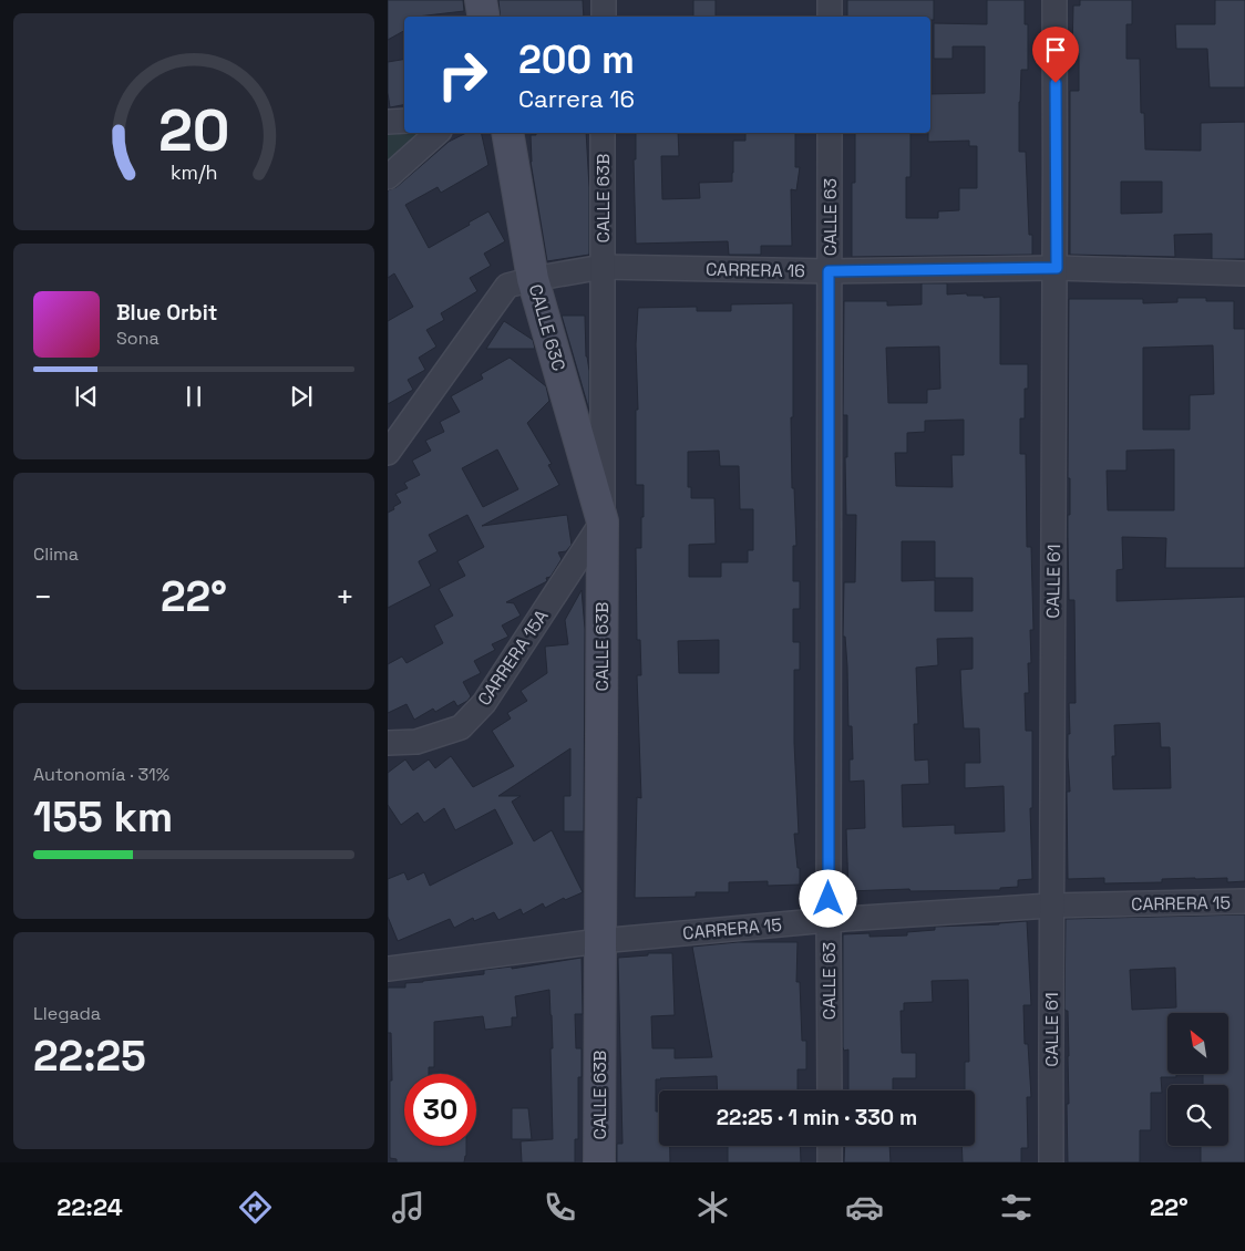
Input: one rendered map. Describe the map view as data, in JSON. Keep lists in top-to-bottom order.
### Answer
{
  "streets": {
    "street": [
      "CALLE 63B",
      "CALLE 63",
      "CARRERA 16",
      "CALLE 63C",
      "CALLE 61",
      "CARRERA 15A",
      "CARRERA 15"
    ]
  },
  "crossings": [
    ["CALLE 63B", "CARRERA 16"],
    ["CALLE 63B", "CALLE 63C"],
    ["CALLE 63B", "CARRERA 15A"],
    ["CALLE 63B", "CARRERA 15"],
    ["CALLE 63", "CARRERA 16"],
    ["CALLE 63", "CARRERA 15"],
    ["CARRERA 16", "CALLE 63C"],
    ["CARRERA 16", "CALLE 61"],
    ["CALLE 63C", "CARRERA 15A"],
    ["CALLE 61", "CARRERA 15"]
  ],
  "north": "top left",
  "page": {
    "turn": ["200 m", "Carrera 16"],
    "song": ["Blue Orbit", "Sona"],
    "tile": [
      "Clima",
      ["Autonomía · 31%", "155 km"],
      ["Llegada", "22:25"]
    ],
    "heat": ["−", "22°", "+"],
    "limit": "30",
    "trip": "22:25 · 1 min · 330 m",
    "tabs": ["22:24", "22°"],
    "gauge": ["20", "km/h"]
  }
}
